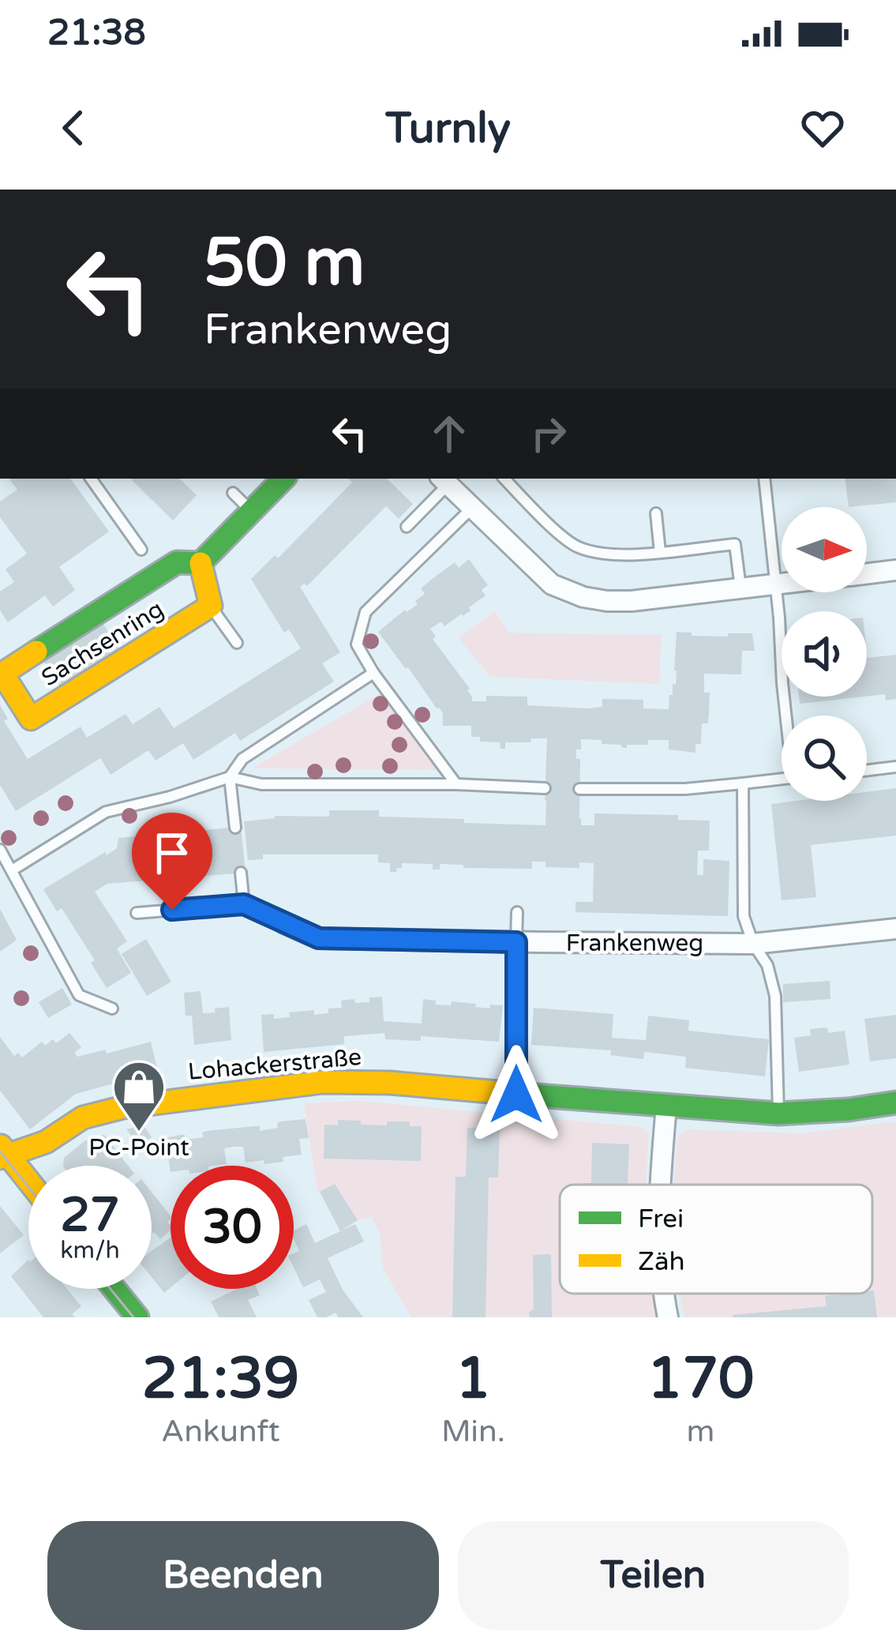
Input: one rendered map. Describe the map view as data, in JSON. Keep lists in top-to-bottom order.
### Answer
{
  "streets": {
    "street": ["Sachsenring", "Frankenweg", "Lohackerstraße"]
  },
  "places": {
    "shop": ["PC-Point"]
  },
  "legend": ["Frei", "Zäh"],
  "north": "right",
  "page": {
    "status": "21:38",
    "header": "Turnly",
    "turn": ["50 m", "Frankenweg"],
    "speed": "27 km/h",
    "limit": "30",
    "eta": [
      "21:39",
      "Ankunft",
      "1",
      "Min.",
      "170",
      "m"
    ],
    "buttons": ["Beenden", "Teilen"]
  }
}
